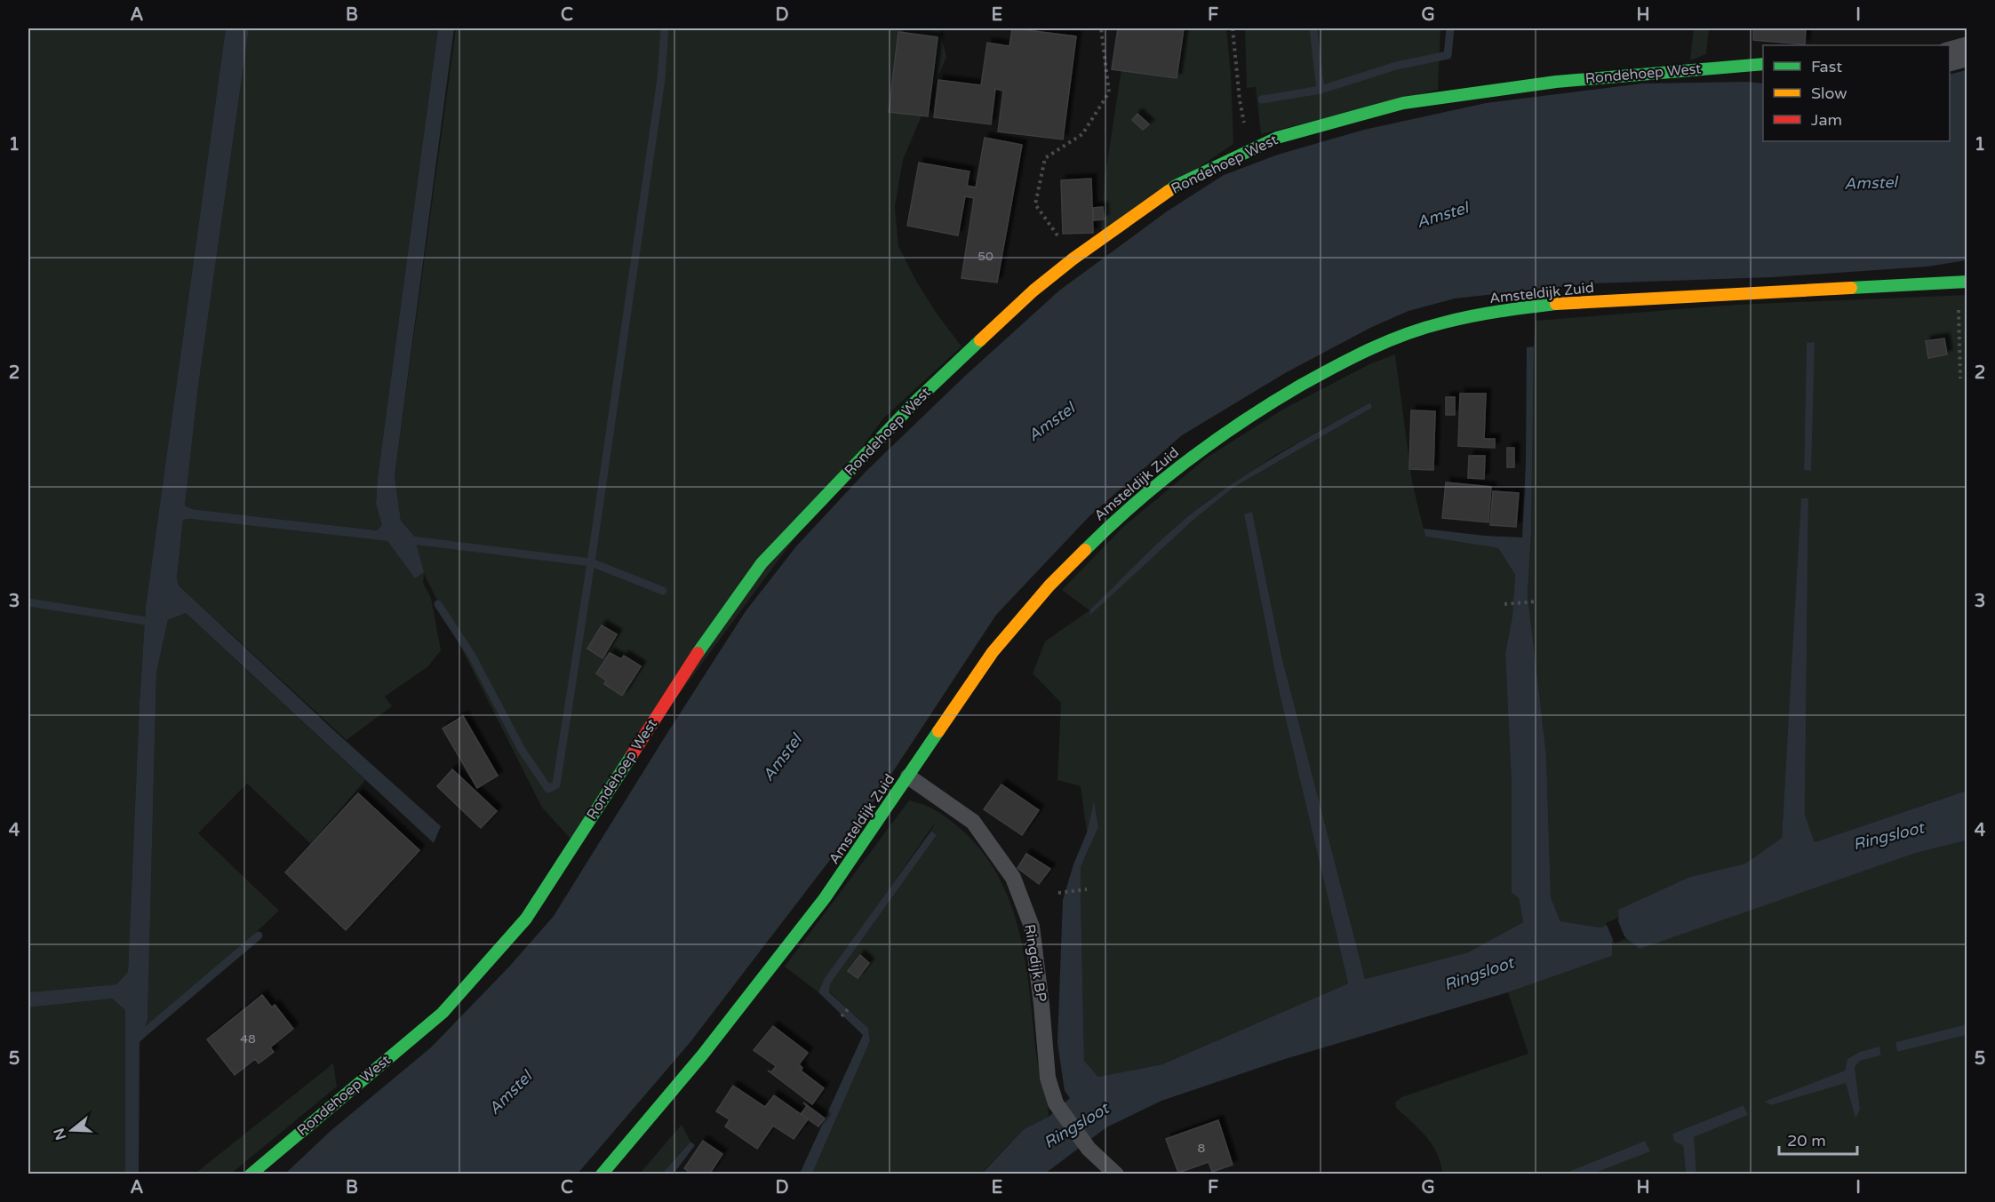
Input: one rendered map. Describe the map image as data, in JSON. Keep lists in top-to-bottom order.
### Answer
{
  "streets": {
    "street": ["Rondehoep West", "Amsteldijk Zuid"],
    "lane": ["Ringdijk BP"]
  },
  "crossings": [
    ["Amsteldijk Zuid", "Ringdijk BP"]
  ],
  "water": ["Amstel", "Ringsloot"],
  "house_numbers": ["50", "48", "8"],
  "legend": ["Fast", "Slow", "Jam"],
  "scale_bar": "20 m",
  "north": "left",
  "grid": {
    "columns": [
      "A",
      "B",
      "C",
      "D",
      "E",
      "F",
      "G",
      "H",
      "I"
    ],
    "rows": [
      "1",
      "2",
      "3",
      "4",
      "5"
    ]
  }
}
